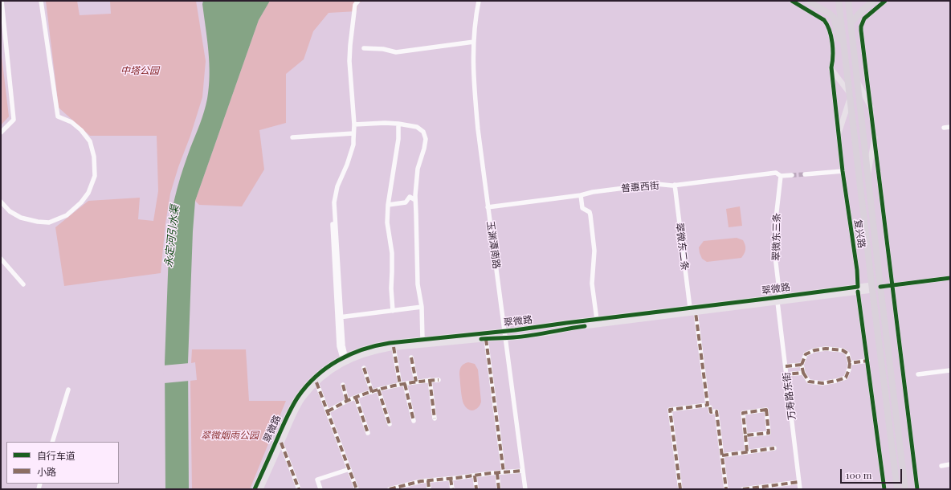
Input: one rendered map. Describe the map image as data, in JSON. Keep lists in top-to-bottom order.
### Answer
{
  "streets": {
    "highway": ["复兴路"],
    "main road": ["翠微路"],
    "street": [
      "普惠西街",
      "翠微东三条",
      "玉渊潭南路",
      "翠微东二条",
      "万寿路东街"
    ]
  },
  "crossings": [
    ["普惠西街", "翠微东三条"],
    ["普惠西街", "玉渊潭南路"],
    ["普惠西街", "翠微东二条"],
    ["复兴路", "翠微路"],
    ["翠微东三条", "翠微路"],
    ["翠微东三条", "万寿路东街"],
    ["玉渊潭南路", "翠微路"],
    ["翠微东二条", "翠微路"],
    ["翠微路", "万寿路东街"]
  ],
  "water": ["永定河引水渠"],
  "parks": ["中塔公园", "翠微烟雨公园"],
  "legend": ["自行车道", "小路"],
  "scale_bar": "100 m"
}
